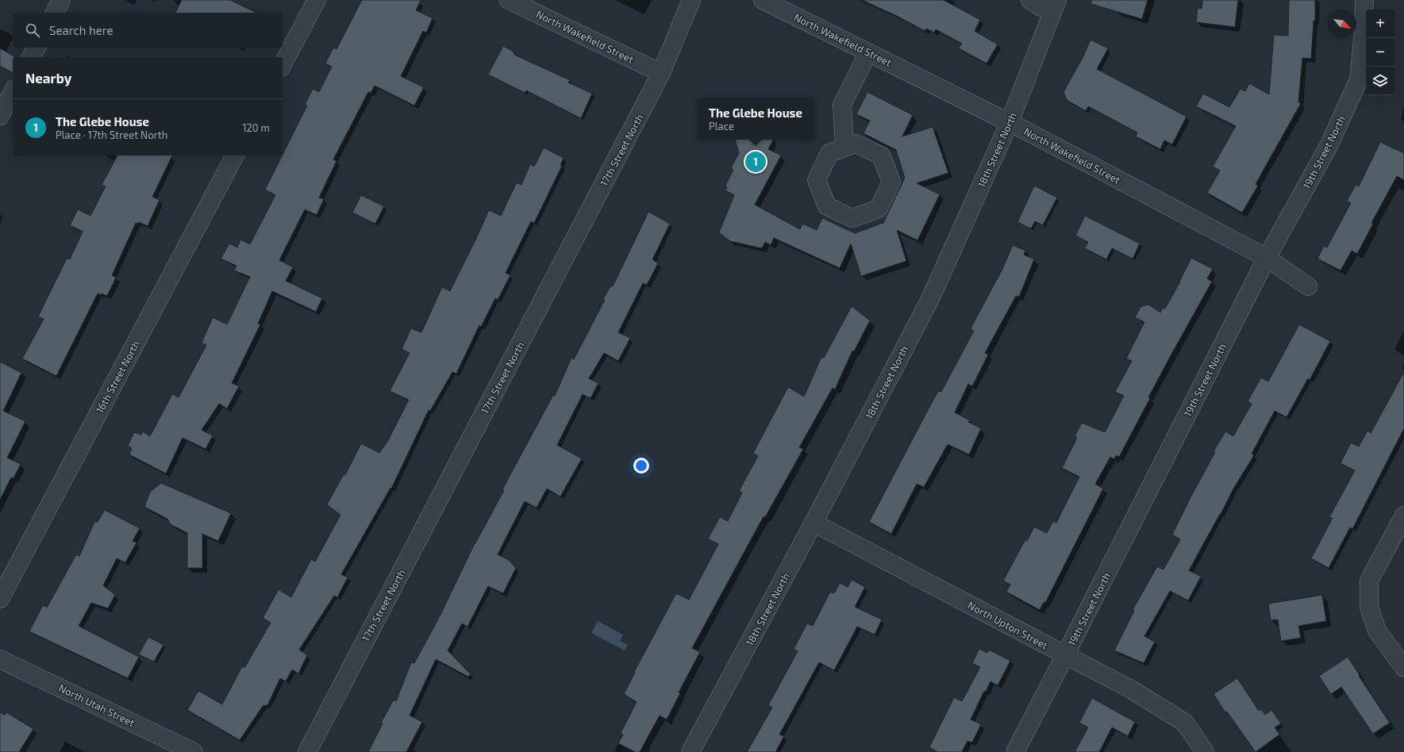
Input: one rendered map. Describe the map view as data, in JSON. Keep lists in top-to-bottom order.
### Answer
{
  "streets": {
    "street": [
      "North Wakefield Street",
      "17th Street North",
      "18th Street North",
      "19th Street North",
      "16th Street North",
      "North Upton Street",
      "North Utah Street"
    ]
  },
  "crossings": [
    ["North Wakefield Street", "17th Street North"],
    ["North Wakefield Street", "18th Street North"],
    ["North Wakefield Street", "19th Street North"],
    ["18th Street North", "North Upton Street"],
    ["19th Street North", "North Upton Street"]
  ],
  "north": "bottom right",
  "page": {
    "map_buttons": ["+", "−"],
    "search": "Search here",
    "heading": "Nearby",
    "popup": ["The Glebe House", "Place"],
    "list": [
      {
        "mark": "1",
        "name": "The Glebe House",
        "note": "Place · 17th Street North",
        "value": "120 m"
      }
    ],
    "pins": "1"
  }
}
